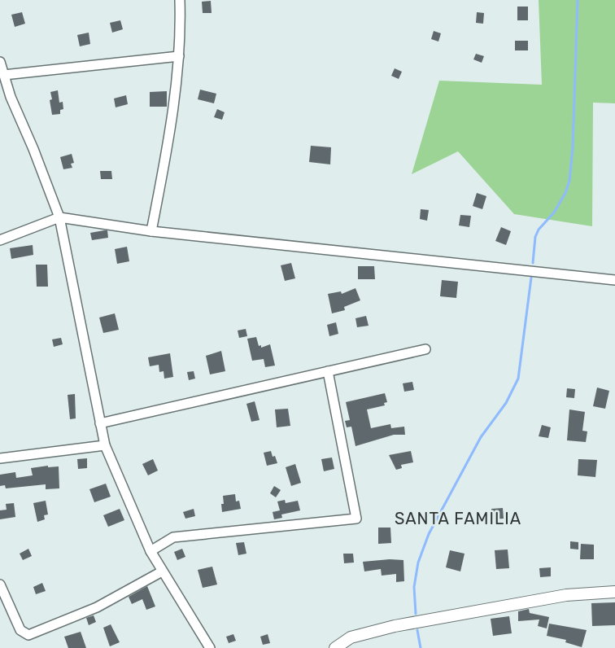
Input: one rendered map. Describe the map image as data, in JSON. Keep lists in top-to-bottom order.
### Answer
{
  "districts": ["SANTA FAMILIA"]
}
